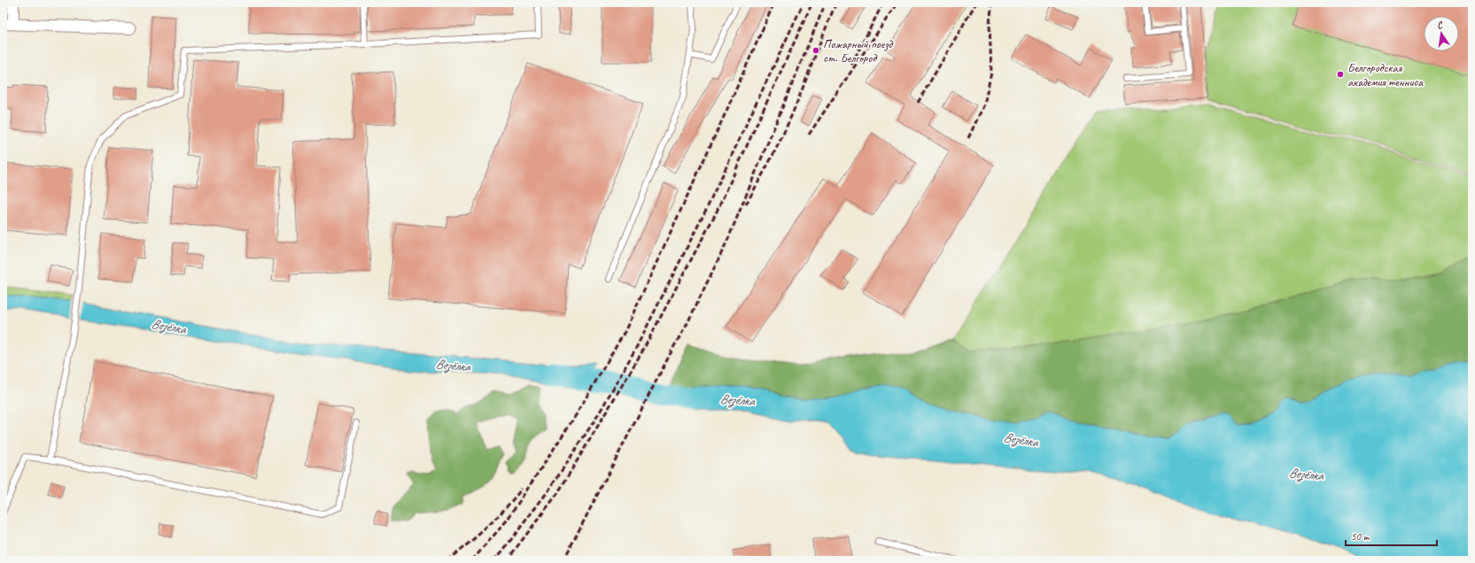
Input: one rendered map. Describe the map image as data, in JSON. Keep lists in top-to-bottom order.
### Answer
{
  "water": ["Везёлка"],
  "places": ["Пожарный поезд ст. Белгород", "Белгородская академия тенниса"],
  "scale_bar": "50 m",
  "north": "top"
}
